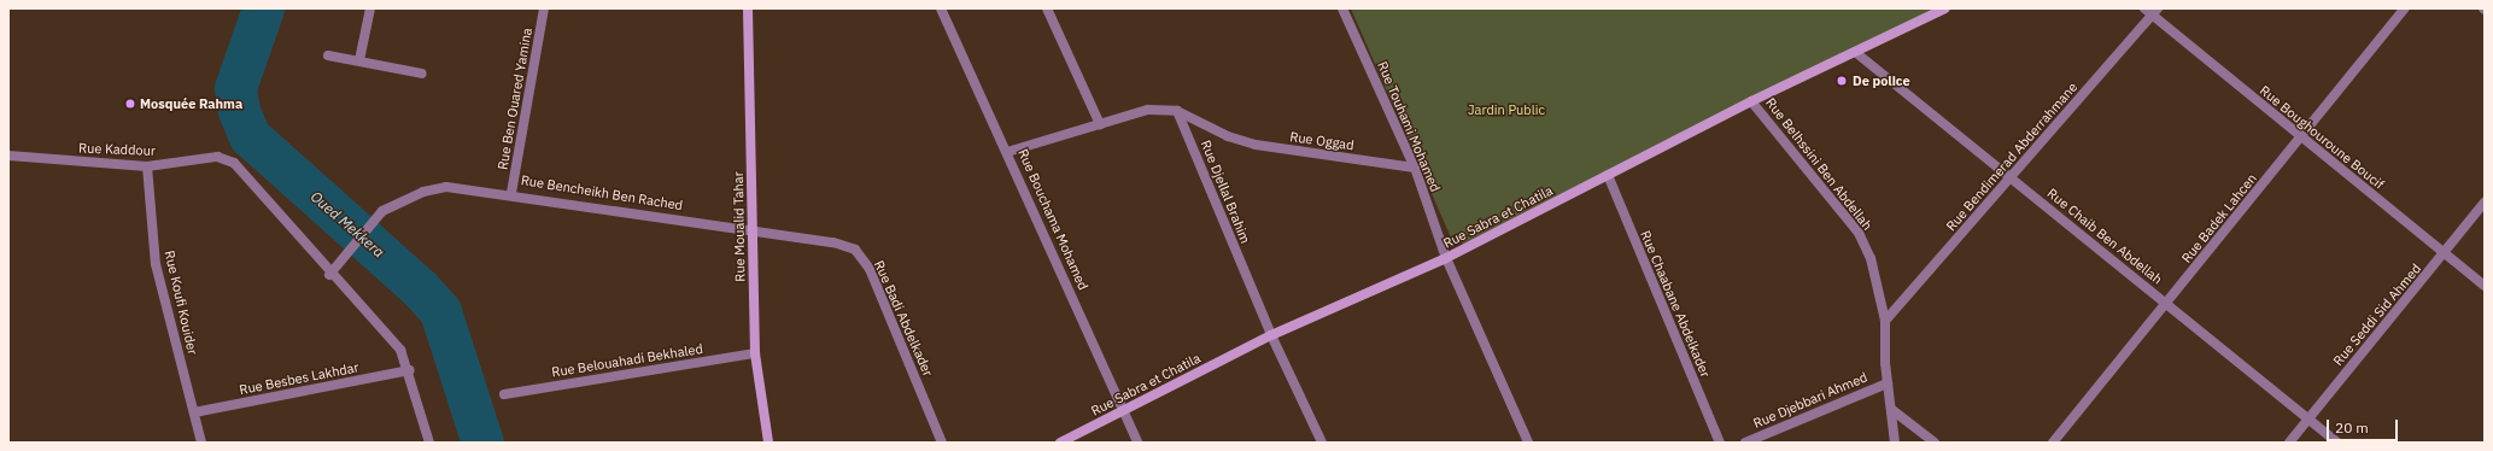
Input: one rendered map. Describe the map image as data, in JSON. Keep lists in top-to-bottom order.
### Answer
{
  "streets": {
    "street": [
      "Rue Ben Ouared Yamina",
      "Rue Touhami Mohamed",
      "Rue Boughouroune Boucif",
      "Rue Oggad",
      "Rue Kaddour",
      "Rue Bendimerad Abderrahmane",
      "Rue Belhssini Ben Abdellah",
      "Rue Djellal Brahim",
      "Rue Bencheikh Ben Rached",
      "Rue Sabra et Chatila",
      "Rue Badek Lahcen",
      "Rue Bouchama Mohamed",
      "Rue Moualid Tahar",
      "Rue Chaib Ben Abdellah",
      "Rue Koufi Kouider",
      "Rue Chaabane Abdelkader",
      "Rue Seddi Sid Ahmed",
      "Rue Badi Abdelkader",
      "Rue Belouahadi Bekhaled",
      "Rue Besbes Lakhdar",
      "Rue Djebbari Ahmed"
    ]
  },
  "crossings": [
    ["Rue Ben Ouared Yamina", "Rue Bencheikh Ben Rached"],
    ["Rue Touhami Mohamed", "Rue Oggad"],
    ["Rue Touhami Mohamed", "Rue Sabra et Chatila"],
    ["Rue Boughouroune Boucif", "Rue Bendimerad Abderrahmane"],
    ["Rue Boughouroune Boucif", "Rue Badek Lahcen"],
    ["Rue Boughouroune Boucif", "Rue Seddi Sid Ahmed"],
    ["Rue Oggad", "Rue Djellal Brahim"],
    ["Rue Kaddour", "Rue Bencheikh Ben Rached"],
    ["Rue Kaddour", "Rue Koufi Kouider"],
    ["Rue Bendimerad Abderrahmane", "Rue Belhssini Ben Abdellah"],
    ["Rue Bendimerad Abderrahmane", "Rue Chaib Ben Abdellah"],
    ["Rue Belhssini Ben Abdellah", "Rue Sabra et Chatila"],
    ["Rue Belhssini Ben Abdellah", "Rue Djebbari Ahmed"],
    ["Rue Djellal Brahim", "Rue Sabra et Chatila"],
    ["Rue Bencheikh Ben Rached", "Rue Moualid Tahar"],
    ["Rue Bencheikh Ben Rached", "Rue Badi Abdelkader"],
    ["Rue Sabra et Chatila", "Rue Bouchama Mohamed"],
    ["Rue Sabra et Chatila", "Rue Chaib Ben Abdellah"],
    ["Rue Sabra et Chatila", "Rue Chaabane Abdelkader"],
    ["Rue Badek Lahcen", "Rue Chaib Ben Abdellah"],
    ["Rue Moualid Tahar", "Rue Badi Abdelkader"],
    ["Rue Moualid Tahar", "Rue Belouahadi Bekhaled"],
    ["Rue Chaib Ben Abdellah", "Rue Seddi Sid Ahmed"],
    ["Rue Koufi Kouider", "Rue Besbes Lakhdar"]
  ],
  "water": ["Oued Mekkera"],
  "parks": ["Jardin Public"],
  "places": ["De police", "Mosquée Rahma"],
  "scale_bar": "20 m"
}
